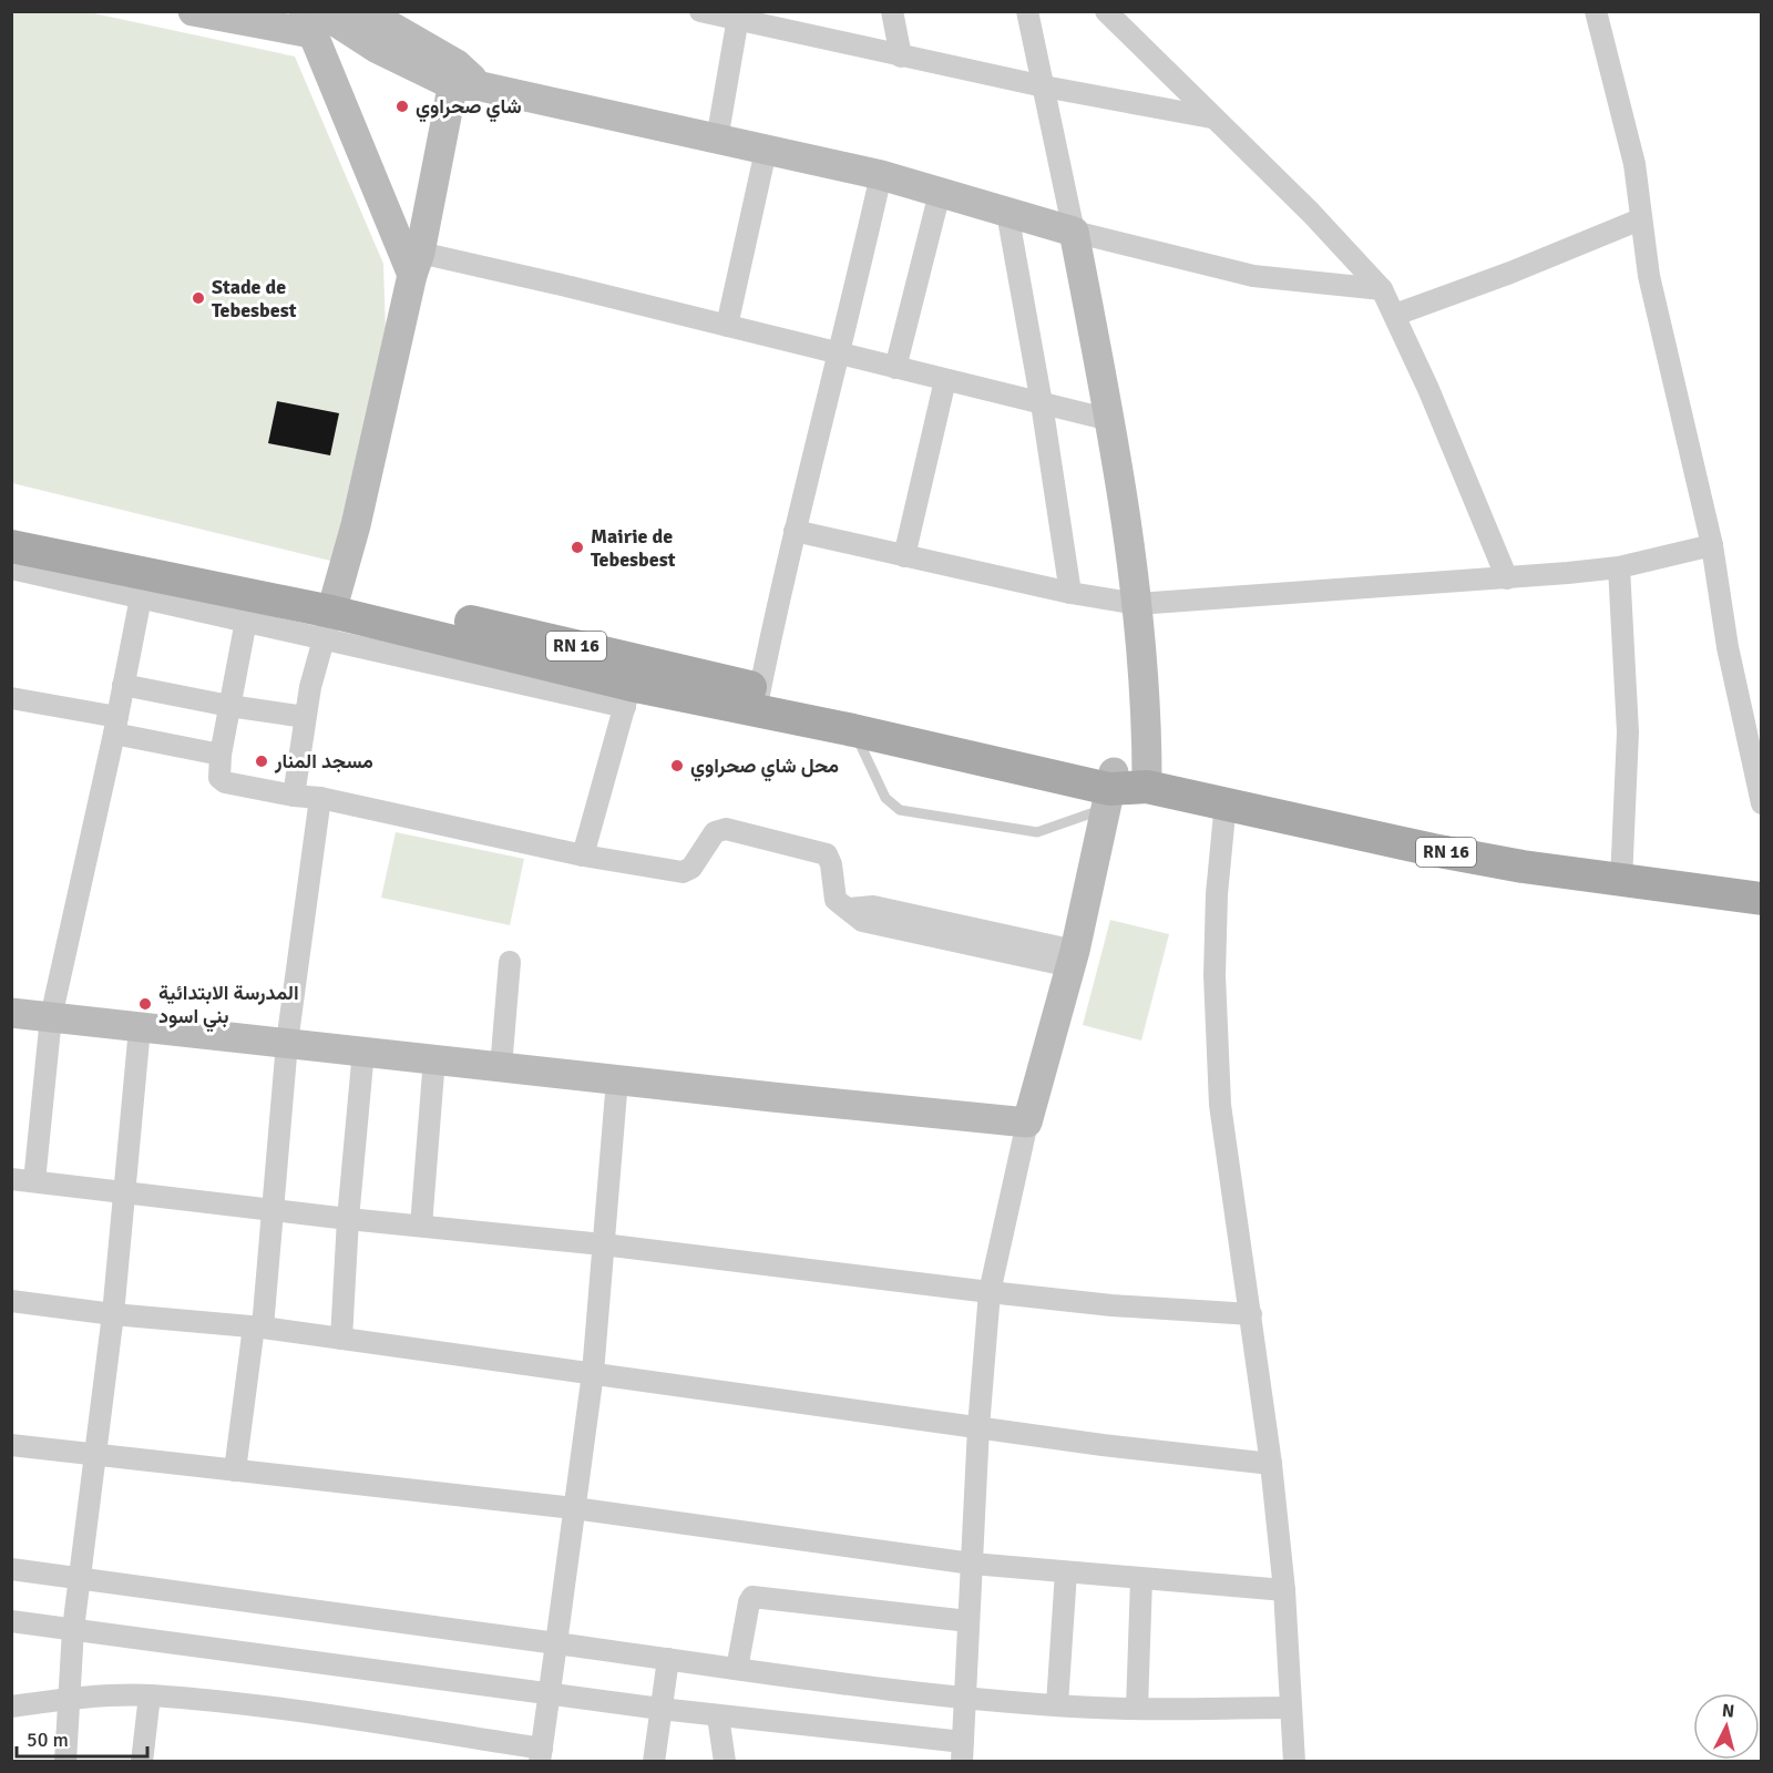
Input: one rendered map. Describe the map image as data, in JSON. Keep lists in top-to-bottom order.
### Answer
{
  "streets": {
    "main road": ["RN 16"]
  },
  "places": [
    "شاي صحراوي",
    "Stade de Tebesbest",
    "Mairie de Tebesbest",
    "مسجد المنار",
    "محل شاي صحراوي",
    "المدرسة الابتدائية بني اسود"
  ],
  "scale_bar": "50 m",
  "north": "top"
}
